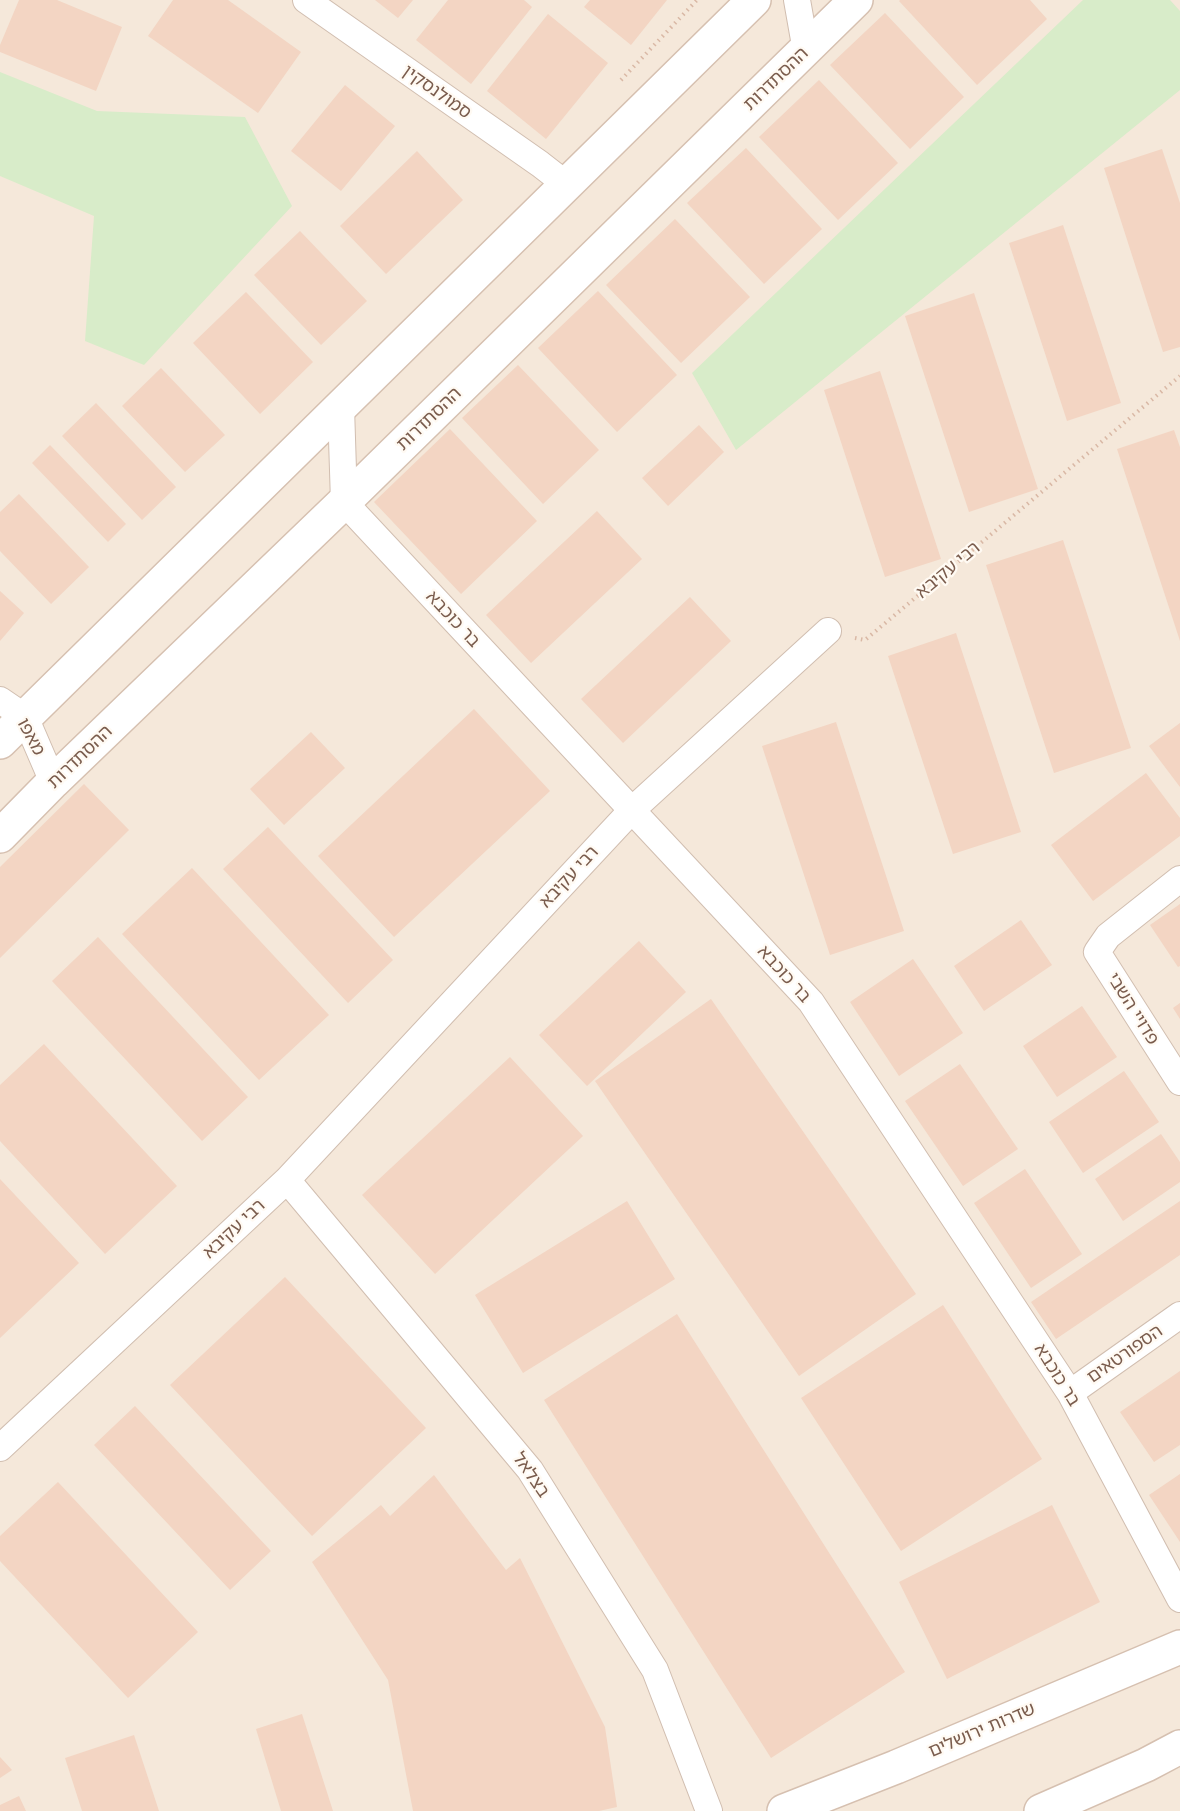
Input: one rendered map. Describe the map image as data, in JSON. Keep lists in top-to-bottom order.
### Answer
{
  "streets": {
    "street": [
      "ההסתדרות",
      "סמולנסקין",
      "רבי עקיבא",
      "בר כוכבא",
      "מאפו",
      "פדויי השבי",
      "הספורטאים",
      "בצלאל",
      "שדרות ירושלים"
    ]
  },
  "crossings": [
    ["ההסתדרות", "בר כוכבא"],
    ["ההסתדרות", "מאפו"],
    ["רבי עקיבא", "בר כוכבא"],
    ["רבי עקיבא", "בצלאל"],
    ["בר כוכבא", "הספורטאים"]
  ]
}
